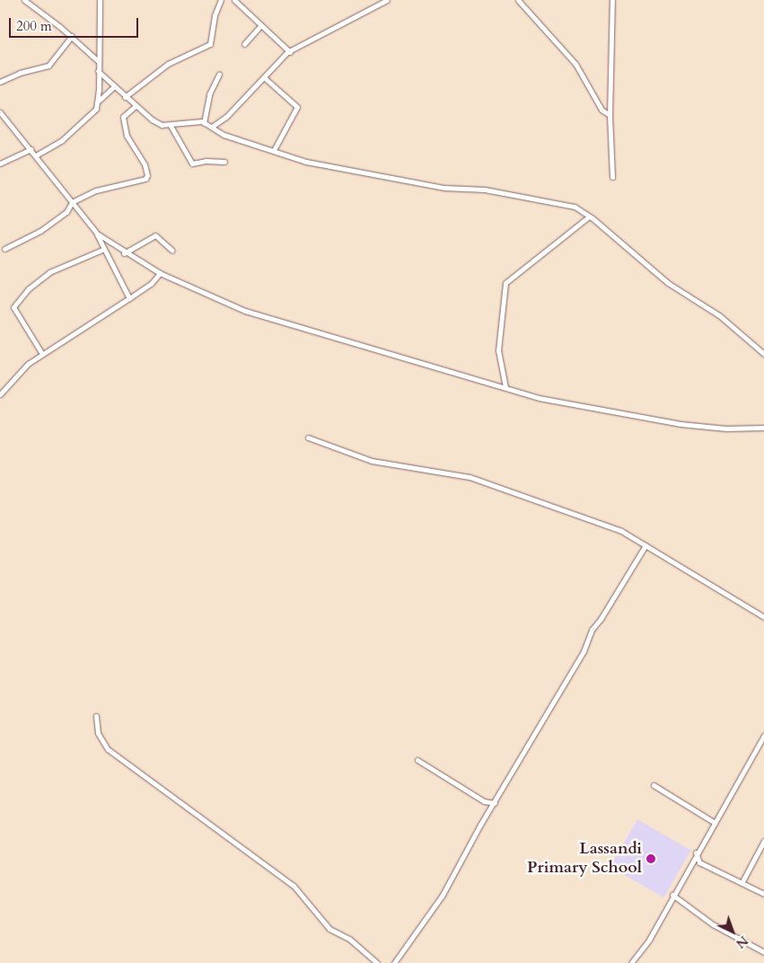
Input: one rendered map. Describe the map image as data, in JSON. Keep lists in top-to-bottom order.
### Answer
{
  "places": ["Lassandi Primary School"],
  "scale_bar": "200 m",
  "north": "bottom right"
}
